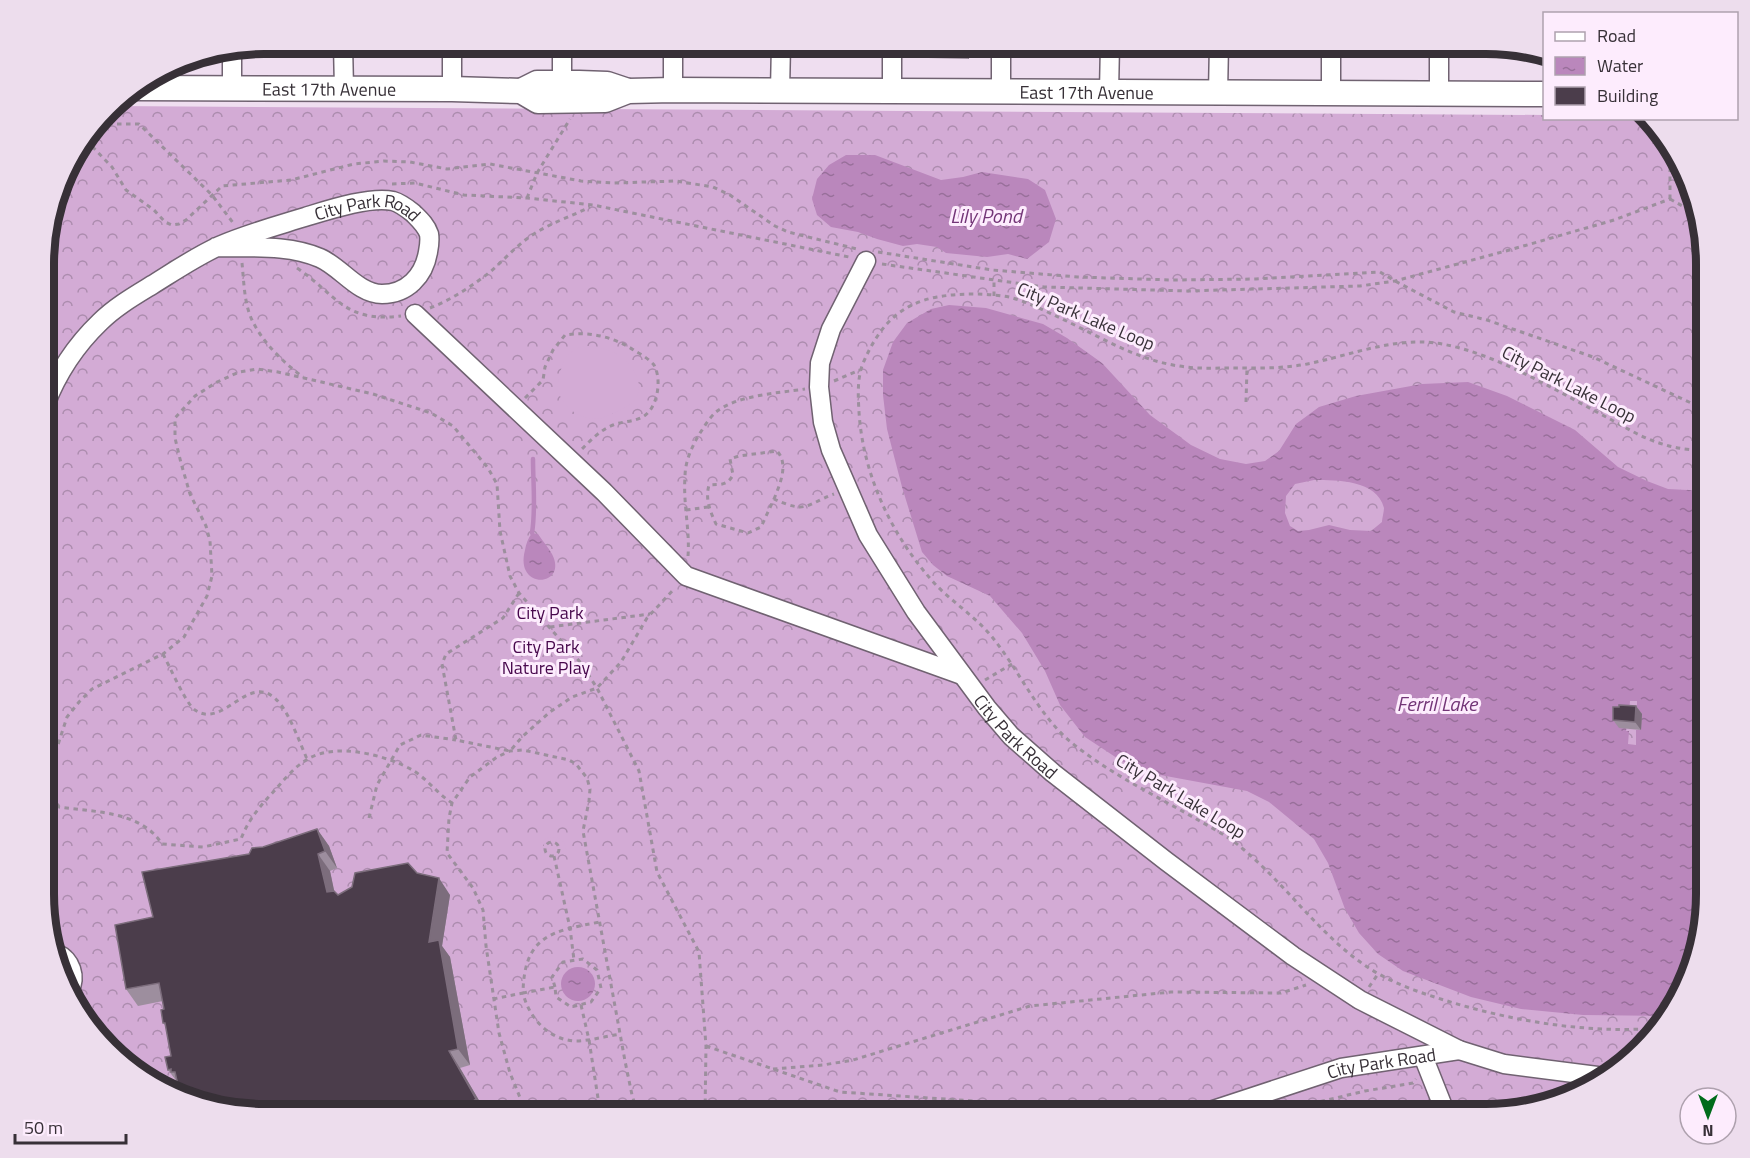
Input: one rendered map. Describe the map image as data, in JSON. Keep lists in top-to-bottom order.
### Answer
{
  "streets": {
    "main road": ["East 17th Avenue"],
    "street": ["City Park Road"],
    "path": ["City Park Lake Loop"]
  },
  "water": ["Lily Pond", "Ferril Lake"],
  "parks": ["City Park", "City Park Nature Play"],
  "legend": ["Road", "Water", "Building"],
  "scale_bar": "50 m",
  "north": "bottom"
}
